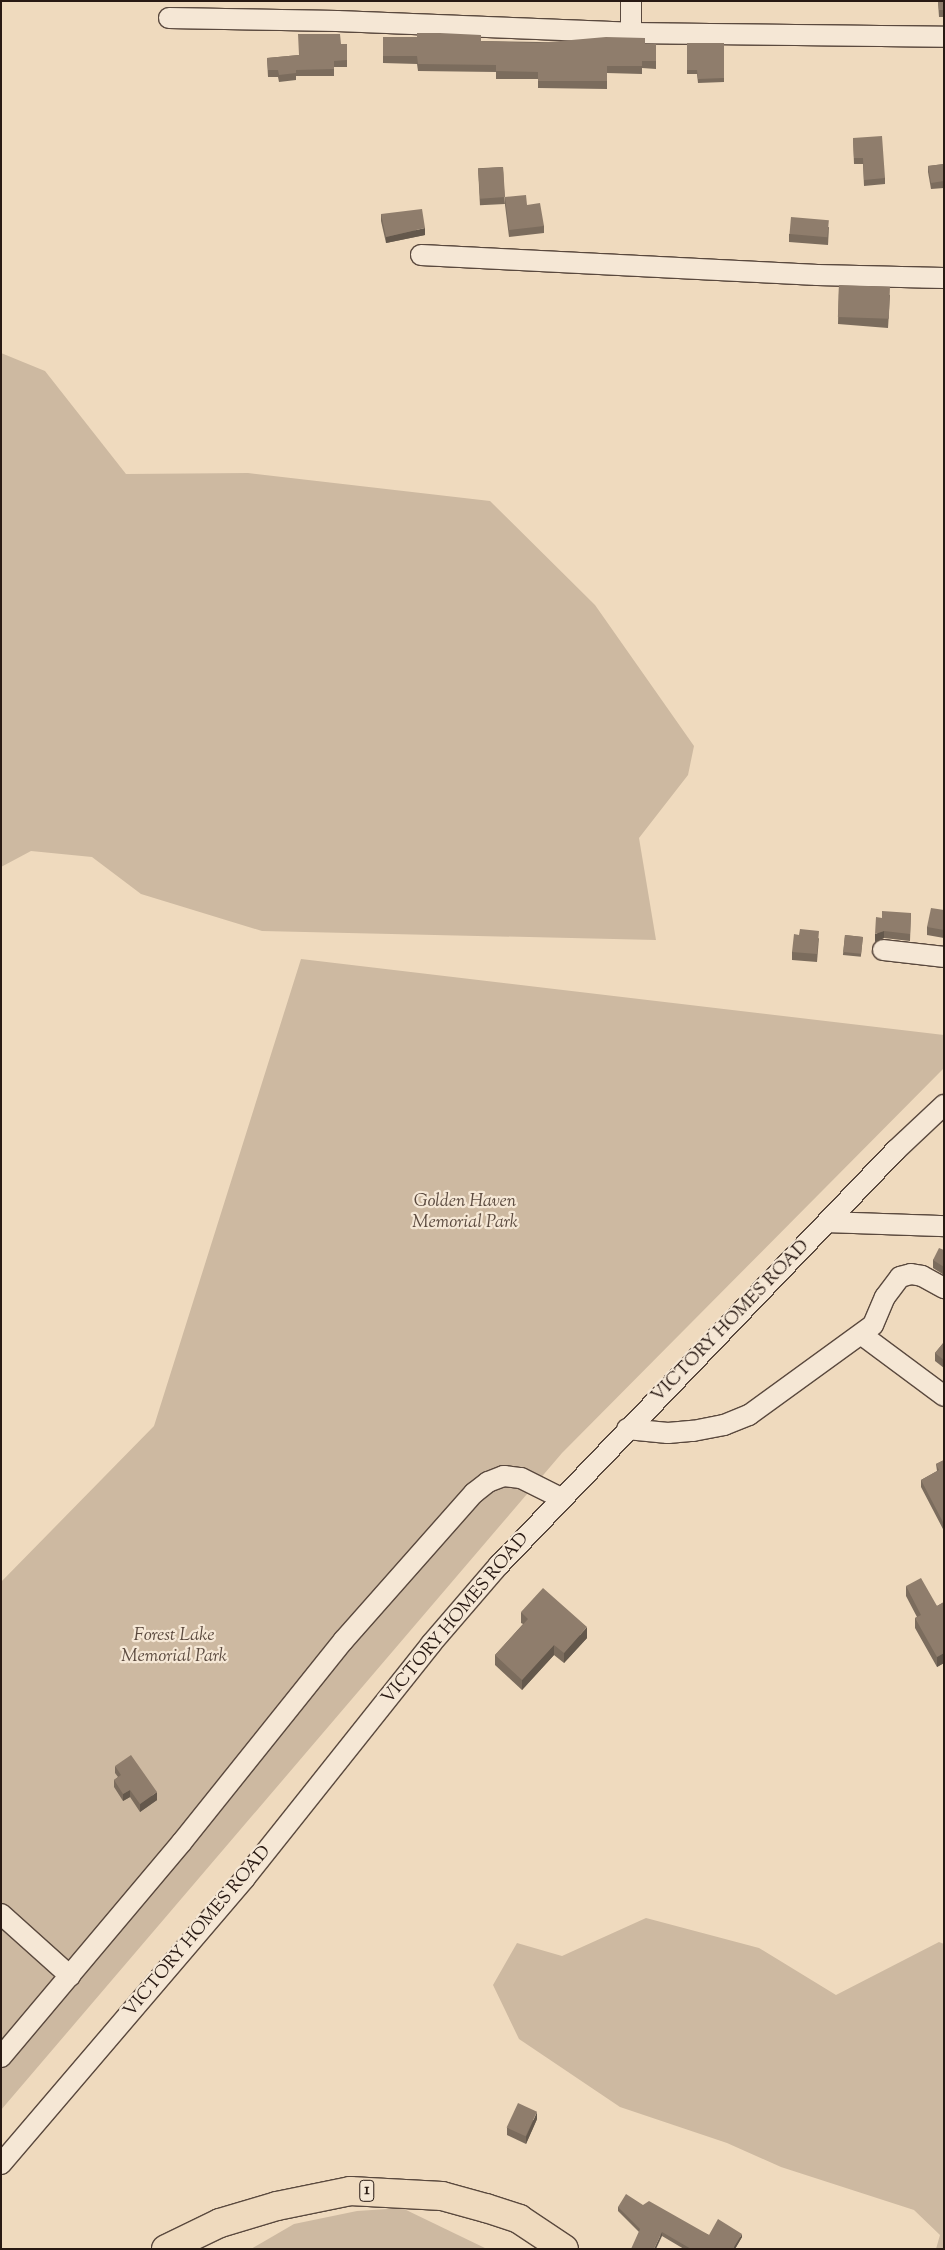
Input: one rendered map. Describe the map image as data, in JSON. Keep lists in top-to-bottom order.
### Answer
{
  "streets": {
    "highway": ["1"],
    "street": ["VICTORY HOMES ROAD"]
  },
  "parks": ["Golden Haven Memorial Park", "Forest Lake Memorial Park"]
}
